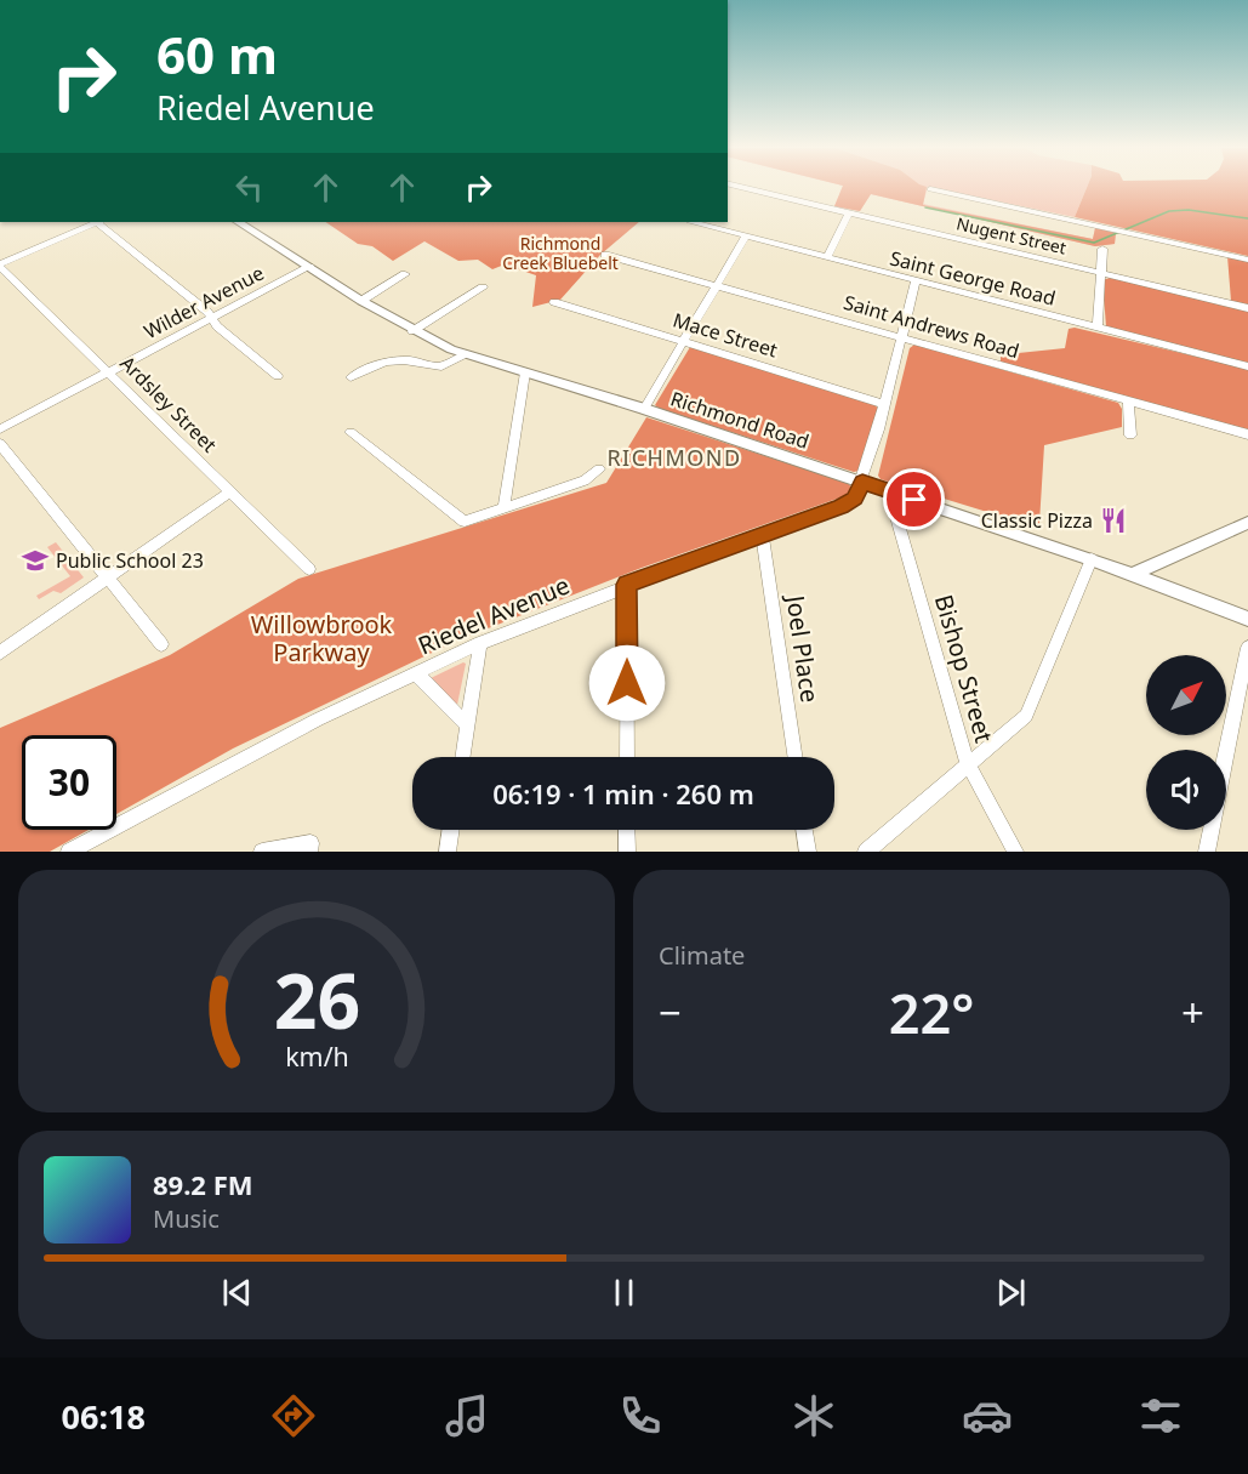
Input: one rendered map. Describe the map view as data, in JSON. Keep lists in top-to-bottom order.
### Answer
{
  "streets": {
    "street": [
      "Nugent Street",
      "Saint George Road",
      "Wilder Avenue",
      "Saint Andrews Road",
      "Mace Street",
      "Ardsley Street",
      "Richmond Road",
      "Riedel Avenue",
      "Joel Place",
      "Bishop Street"
    ]
  },
  "crossings": [
    ["Wilder Avenue", "Ardsley Street"],
    ["Wilder Avenue", "Richmond Road"],
    ["Richmond Road", "Riedel Avenue"],
    ["Richmond Road", "Bishop Street"],
    ["Riedel Avenue", "Joel Place"]
  ],
  "districts": ["RICHMOND"],
  "parks": ["Richmond Creek Bluebelt", "Willowbrook Parkway"],
  "places": {
    "restaurant": ["Classic Pizza"],
    "school or university": ["Public School 23"]
  },
  "north": "top right",
  "page": {
    "turn": ["60 m", "Riedel Avenue"],
    "limit": "30",
    "trip": "06:19 · 1 min · 260 m",
    "tile": "Climate",
    "heat": ["−", "22°", "+"],
    "song": ["89.2 FM", "Music"],
    "tabs": "06:18",
    "gauge": ["26", "km/h"]
  }
}
